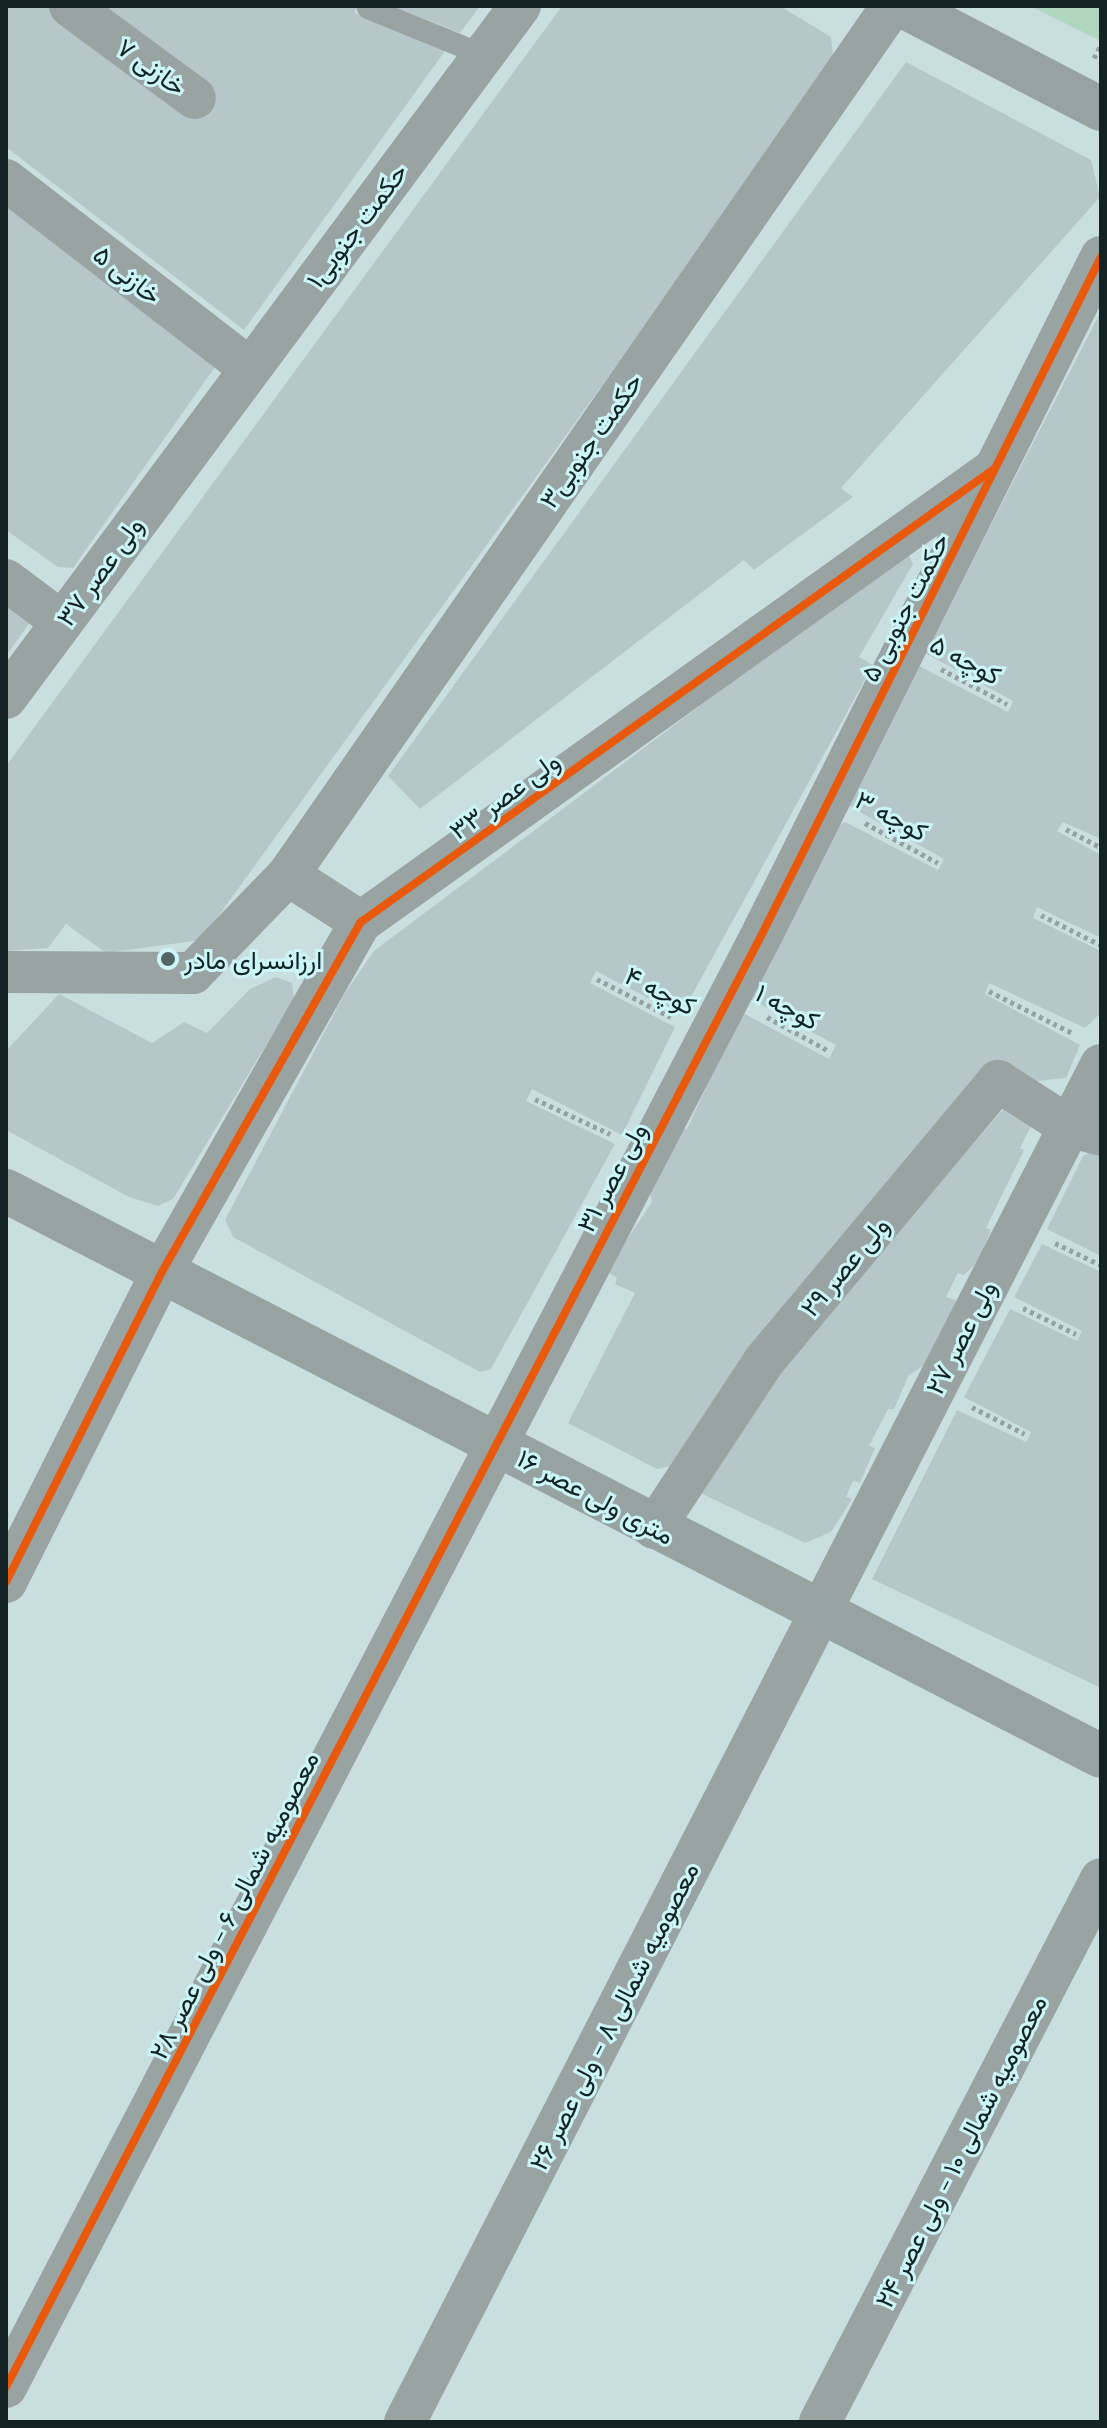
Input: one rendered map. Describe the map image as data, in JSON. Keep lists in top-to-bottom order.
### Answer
{
  "streets": {
    "street": [
      "خازنی ۷",
      "حکمت جنوبی۱",
      "خازنی ۵",
      "حکمت جنوبی۳",
      "ولی عصر ۳۷",
      "حکمت جنوبی ۵",
      "ولی عصر ۳۳",
      "ولی عصر ۳۱",
      "ولی عصر ۲۹",
      "ولی عصر ۲۷",
      "۱۶ متری ولی عصر",
      "معصومیه شمالی ۶ - ولی عصر ۲۸",
      "معصومیه شمالی ۸ - ولی عصر ۲۶",
      "معصومیه شمالی ۱۰ - ولی عصر ۲۴"
    ],
    "path": [
      "کوچه ۵",
      "کوچه ۳",
      "کوچه ۴",
      "کوچه ۱"
    ]
  },
  "crossings": [
    ["حکمت جنوبی۱", "خازنی ۵"],
    ["حکمت جنوبی۱", "ولی عصر ۳۷"],
    ["حکمت جنوبی ۵", "کوچه ۵"],
    ["حکمت جنوبی ۵", "ولی عصر ۳۳"],
    ["حکمت جنوبی ۵", "کوچه ۳"],
    ["حکمت جنوبی ۵", "ولی عصر ۳۱"],
    ["ولی عصر ۳۳", "۱۶ متری ولی عصر"],
    ["کوچه ۴", "ولی عصر ۳۱"],
    ["کوچه ۱", "ولی عصر ۳۱"],
    ["ولی عصر ۳۱", "۱۶ متری ولی عصر"],
    ["ولی عصر ۳۱", "معصومیه شمالی ۶ - ولی عصر ۲۸"],
    ["ولی عصر ۲۹", "ولی عصر ۲۷"],
    ["ولی عصر ۲۹", "۱۶ متری ولی عصر"],
    ["ولی عصر ۲۷", "۱۶ متری ولی عصر"],
    ["ولی عصر ۲۷", "معصومیه شمالی ۸ - ولی عصر ۲۶"],
    ["۱۶ متری ولی عصر", "معصومیه شمالی ۶ - ولی عصر ۲۸"],
    ["۱۶ متری ولی عصر", "معصومیه شمالی ۸ - ولی عصر ۲۶"]
  ],
  "places": ["ارزانسرای مادر"]
}
